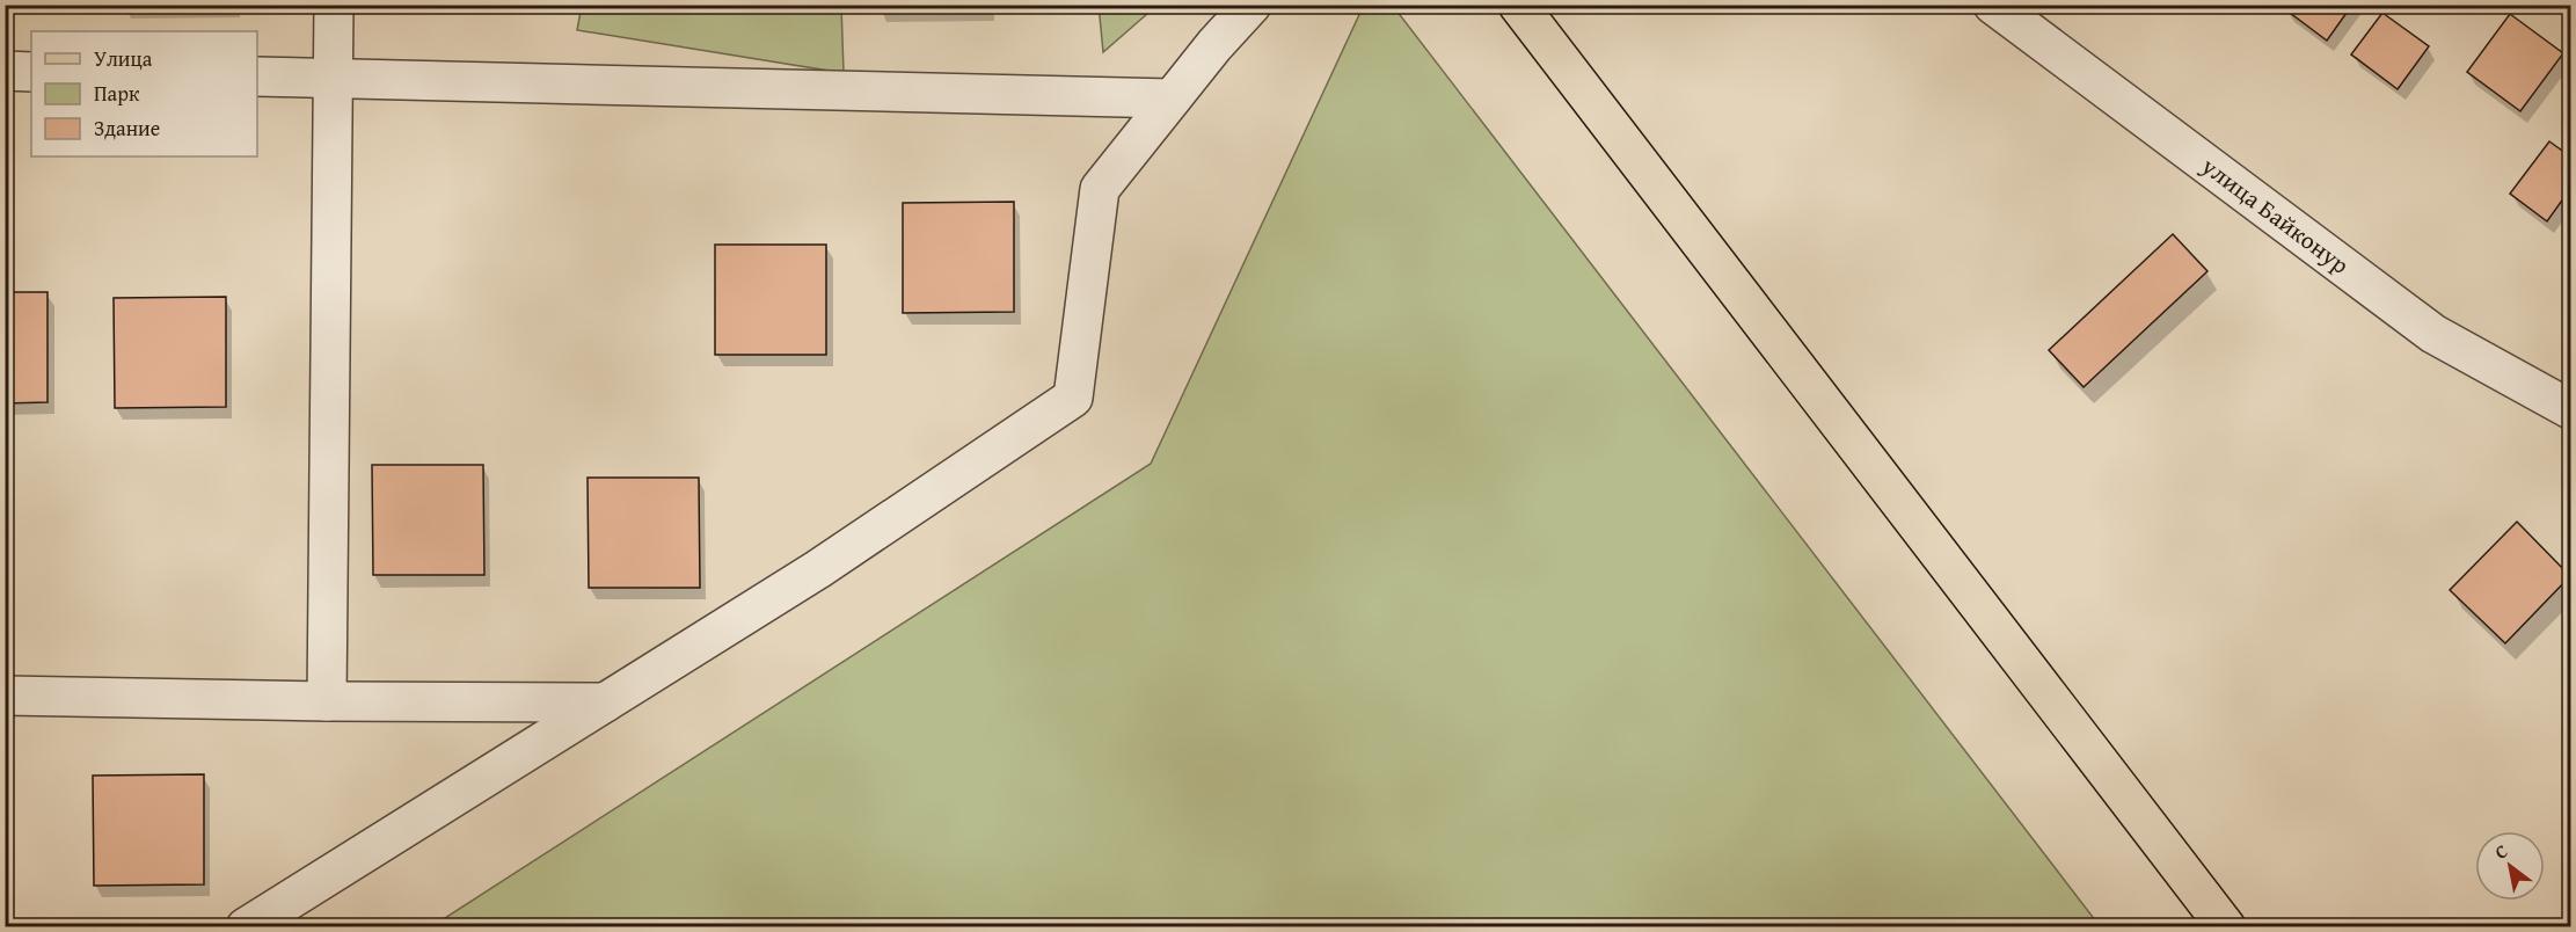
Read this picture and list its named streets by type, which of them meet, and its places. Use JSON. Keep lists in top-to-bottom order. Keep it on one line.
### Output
{"streets":{"street":["улица Байконур"]},"legend":["Улица","Парк","Здание"],"north":"top left"}
